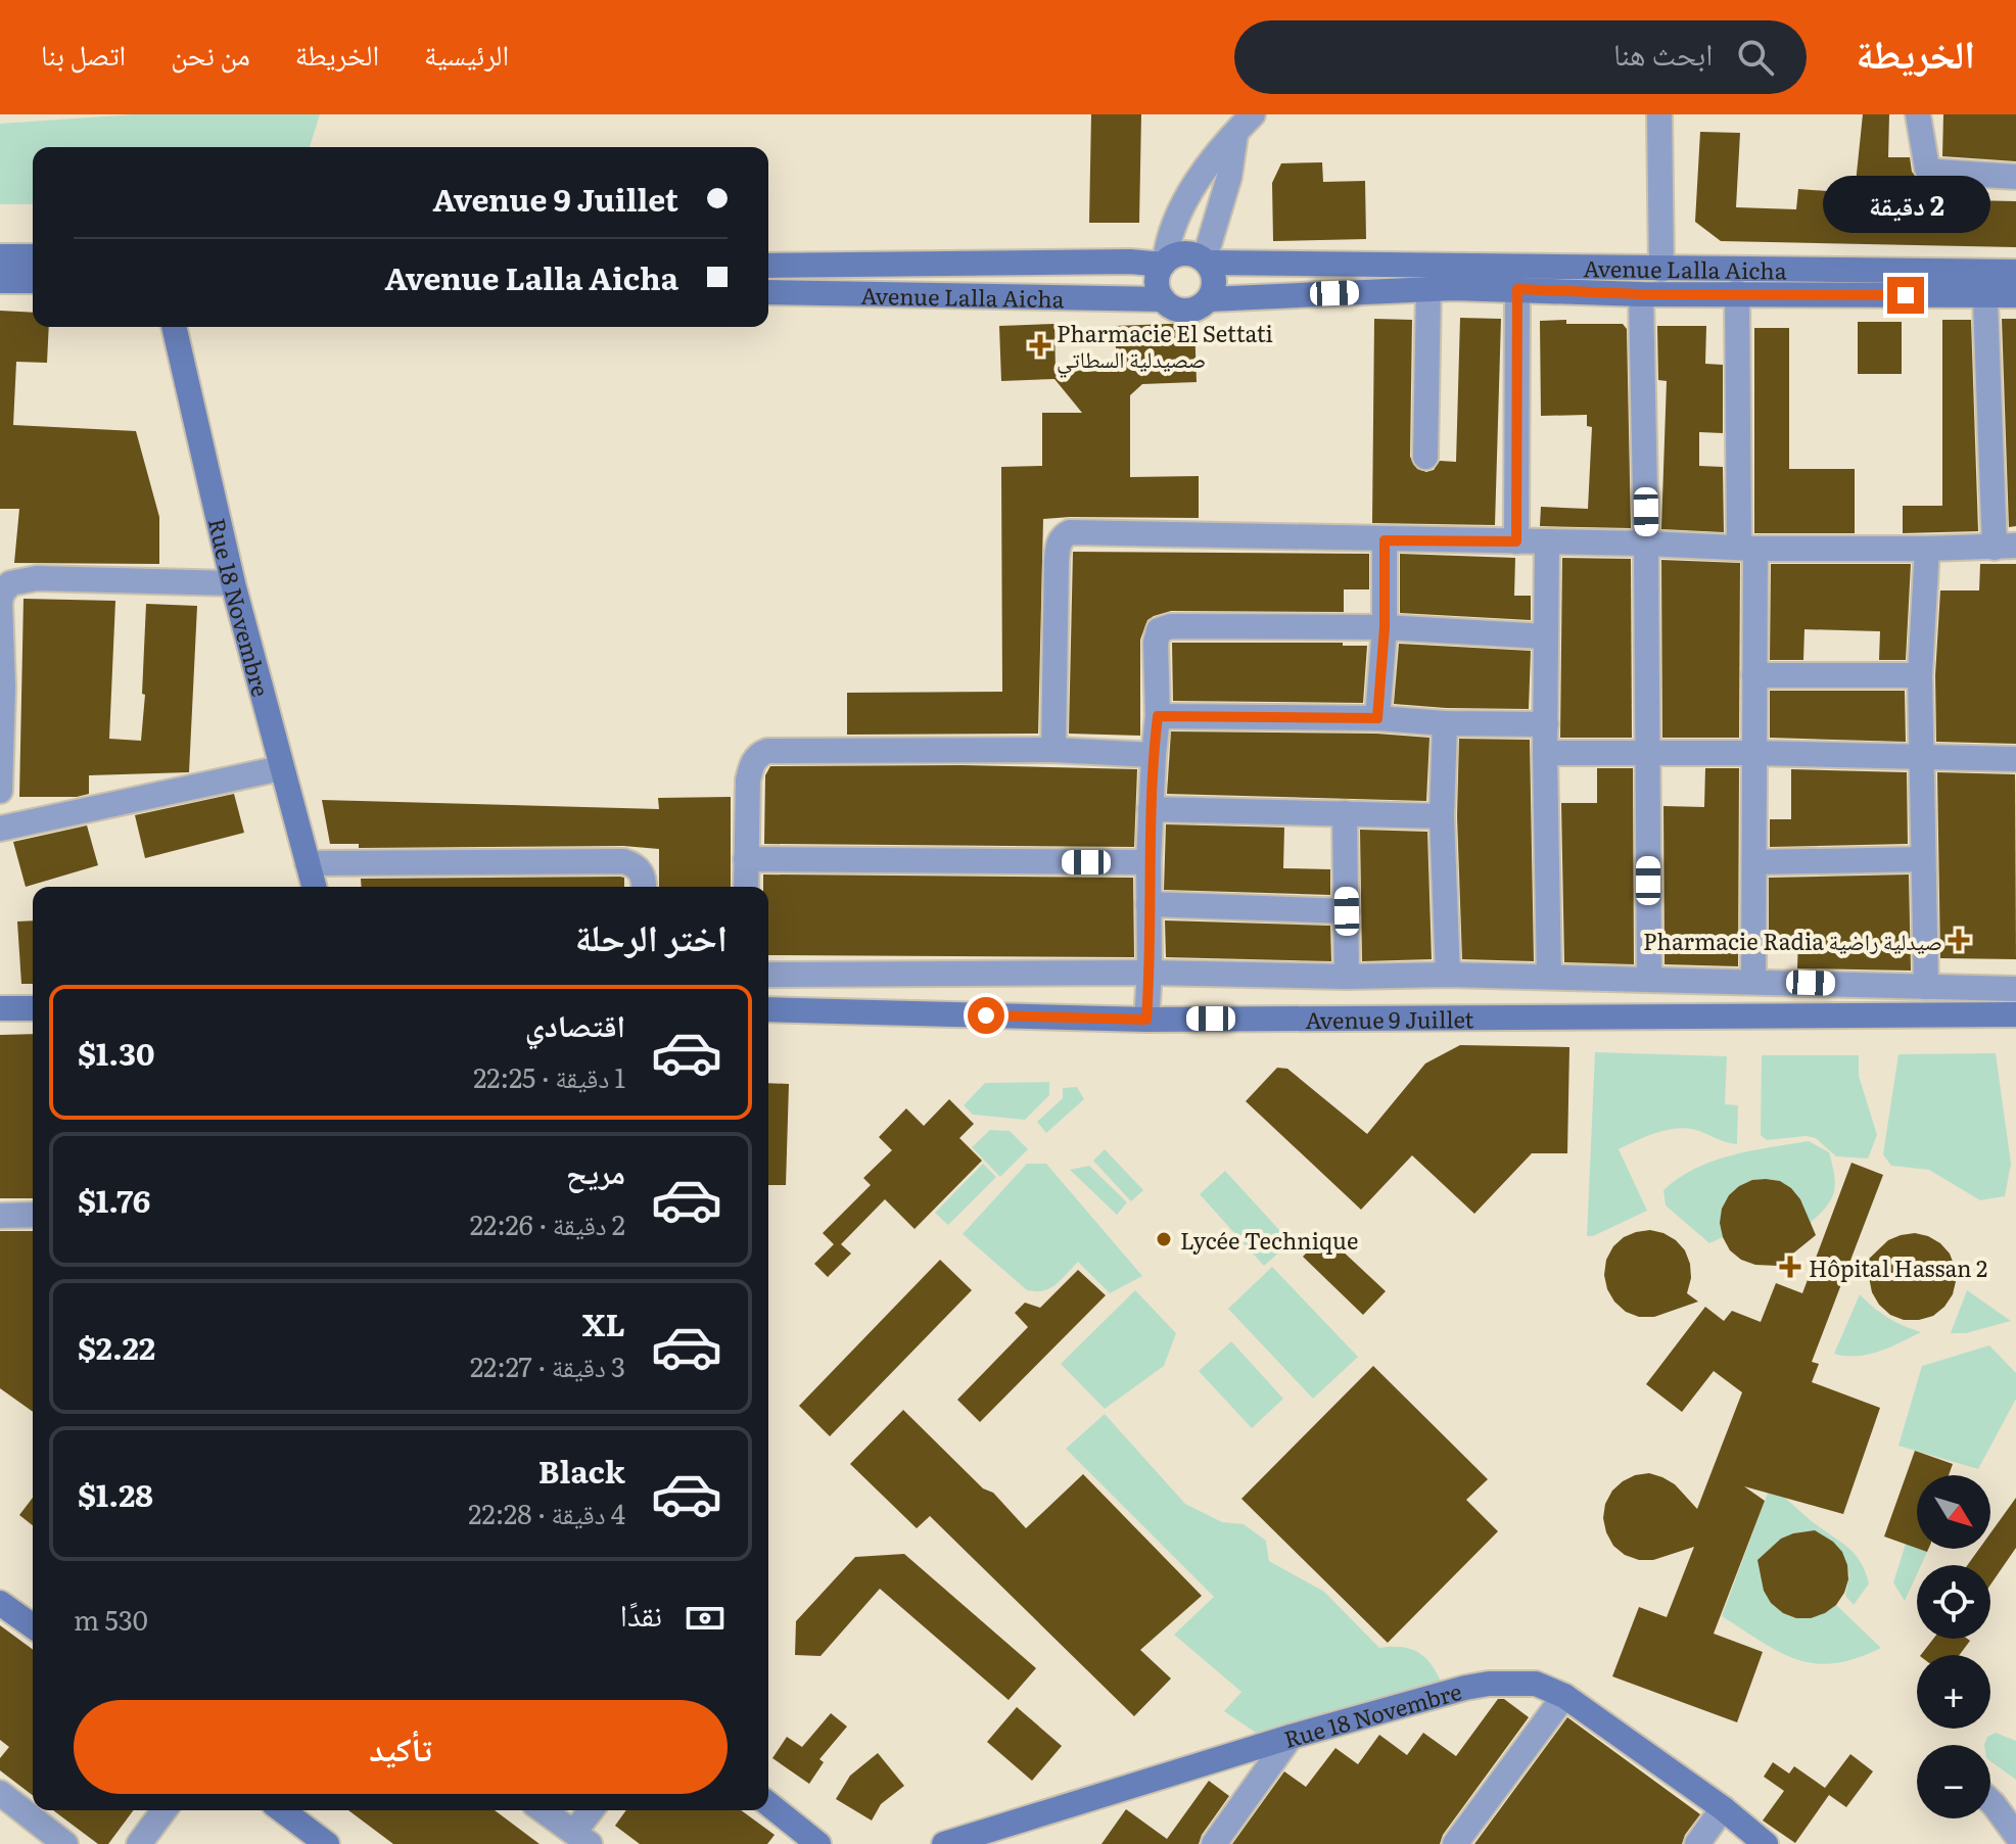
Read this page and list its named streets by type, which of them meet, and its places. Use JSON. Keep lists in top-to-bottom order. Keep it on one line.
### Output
{"streets":{"street":["Avenue Lalla Aicha","Rue 18 Novembre","Avenue 9 Juillet"]},"places":{"health":["Pharmacie El Settati صصيدلية السطاتي","Pharmacie Radia صيدلية راضية","Hôpital Hassan 2"],"other":["Lycée Technique"]},"north":"bottom right","page":{"header":"الخريطة","search":"ابحث هنا","nav":["الرئيسية","الخريطة","من نحن","اتصل بنا"],"banner":["Avenue 9 Juillet","Avenue Lalla Aicha"],"bubble":"2 دقيقة","heading":"اختر الرحلة","list":[{"name":"اقتصادي","note":"1 دقيقة · 22:25","value":"$1.30"},{"name":"مريح","note":"2 دقيقة · 22:26","value":"$1.76"},{"name":"XL","note":"3 دقيقة · 22:27","value":"$2.22"},{"name":"Black","note":"4 دقيقة · 22:28","value":"$1.28"}],"map_buttons":["+","−"],"pay":["نقدًا","530 m"],"buttons":"تأكيد"}}
